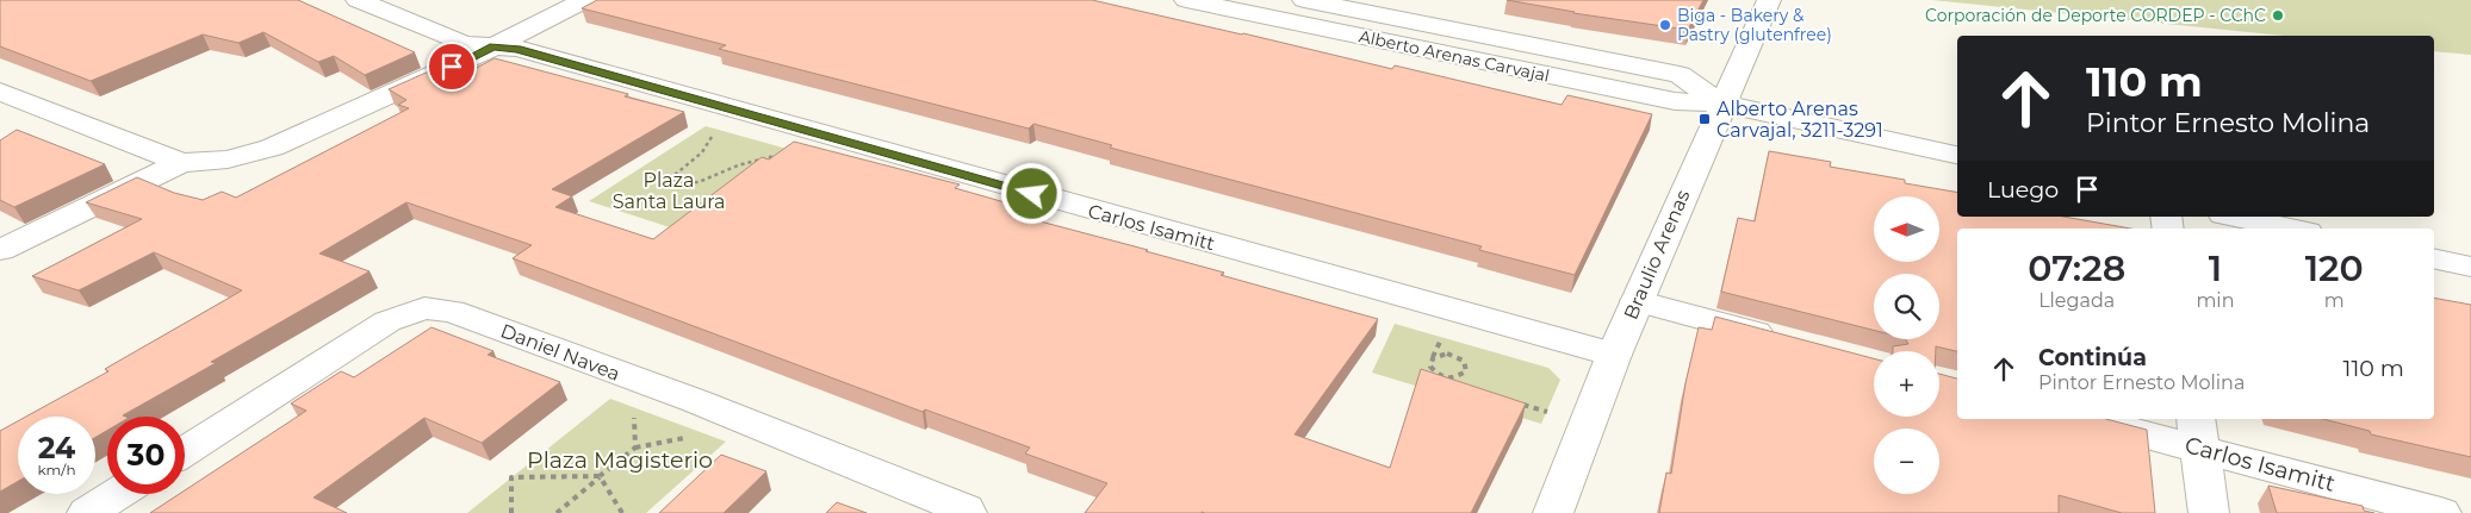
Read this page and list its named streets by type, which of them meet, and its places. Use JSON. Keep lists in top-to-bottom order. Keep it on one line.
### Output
{"streets":{"street":["Alberto Arenas Carvajal","Carlos Isamitt","Braulio Arenas","Daniel Navea"]},"crossings":[["Alberto Arenas Carvajal","Braulio Arenas"],["Carlos Isamitt","Braulio Arenas"]],"parks":["Plaza Santa Laura","Plaza Magisterio"],"places":{"other":["Corporación de Deporte CORDEP - CChC","Biga - Bakery & Pastry (glutenfree)"],"transit":["Alberto Arenas Carvajal, 3211-3291"]},"north":"left","page":{"turn":["110 m","Pintor Ernesto Molina"],"then":"Luego","map_buttons":["+","−"],"eta":["07:28","Llegada","1","min","120","m"],"list":[{"name":"Continúa","note":"Pintor Ernesto Molina","value":"110 m"}],"speed":"24 km/h","limit":"30"}}
